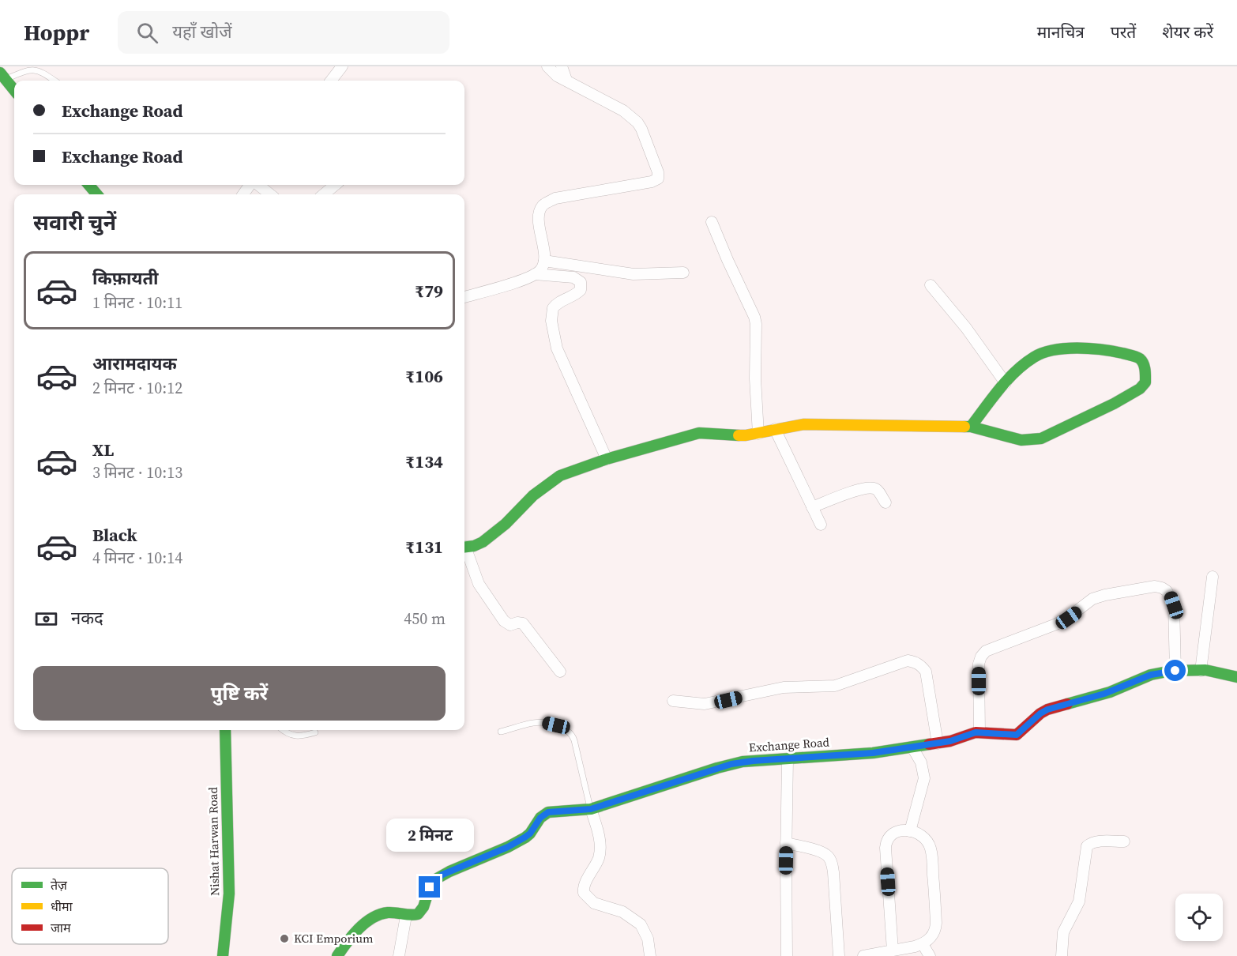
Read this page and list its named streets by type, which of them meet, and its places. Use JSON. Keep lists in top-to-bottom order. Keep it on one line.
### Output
{"streets":{"street":["Exchange Road","Nishat Harwan Road"]},"places":["KCI Emporium"],"legend":["तेज़","धीमा","जाम"],"page":{"header":"Hoppr","search":"यहाँ खोजें","nav":["मानचित्र","परतें","शेयर करें"],"banner":["Exchange Road","Exchange Road"],"heading":"सवारी चुनें","list":[{"name":"किफ़ायती","note":"1 मिनट · 10:11","value":"₹79"},{"name":"आरामदायक","note":"2 मिनट · 10:12","value":"₹106"},{"name":"XL","note":"3 मिनट · 10:13","value":"₹134"},{"name":"Black","note":"4 मिनट · 10:14","value":"₹131"}],"pay":["नकद","450 m"],"buttons":"पुष्टि करें","bubble":"2 मिनट"}}
